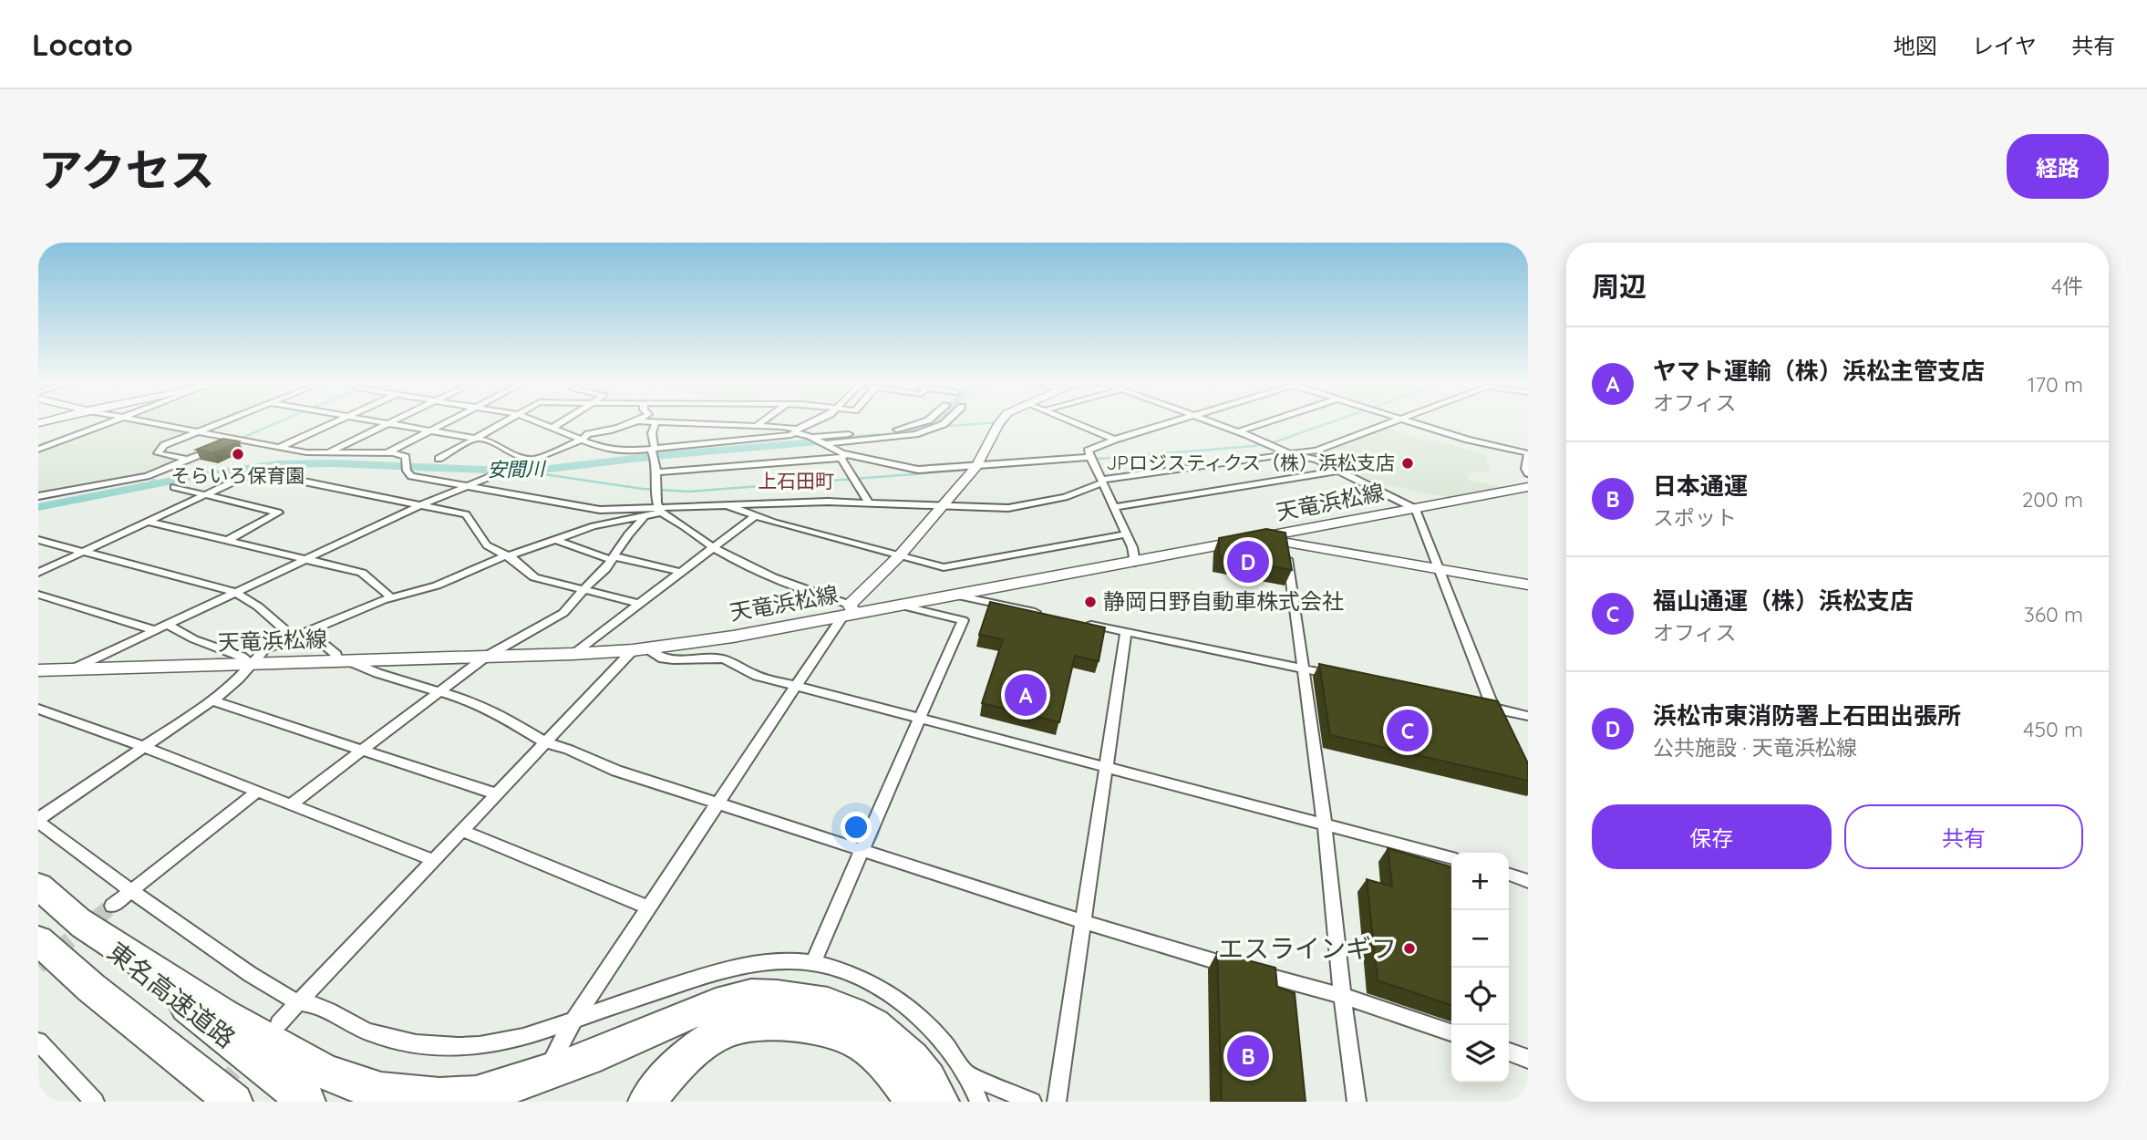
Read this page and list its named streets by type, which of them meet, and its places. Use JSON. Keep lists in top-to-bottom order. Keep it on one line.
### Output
{"streets":{"highway":["東名高速道路"],"main road":["天竜浜松線"]},"districts":["上石田町"],"water":["安間川"],"places":["そらいろ保育園","JPロジスティクス（株）浜松支店","静岡日野自動車株式会社","エスラインギフ"],"page":{"header":"Locato","nav":["地図","レイヤ","共有"],"title":"アクセス","buttons":["経路",["保存","共有"]],"heading":["周辺","4件"],"list":[{"mark":"A","name":"ヤマト運輸（株）浜松主管支店","note":"オフィス","value":"170 m"},{"mark":"B","name":"日本通運","note":"スポット","value":"200 m"},{"mark":"C","name":"福山通運（株）浜松支店","note":"オフィス","value":"360 m"},{"mark":"D","name":"浜松市東消防署上石田出張所","note":"公共施設 · 天竜浜松線","value":"450 m"}],"pins":["D","A","C","B"],"map_buttons":["+","−"]}}
